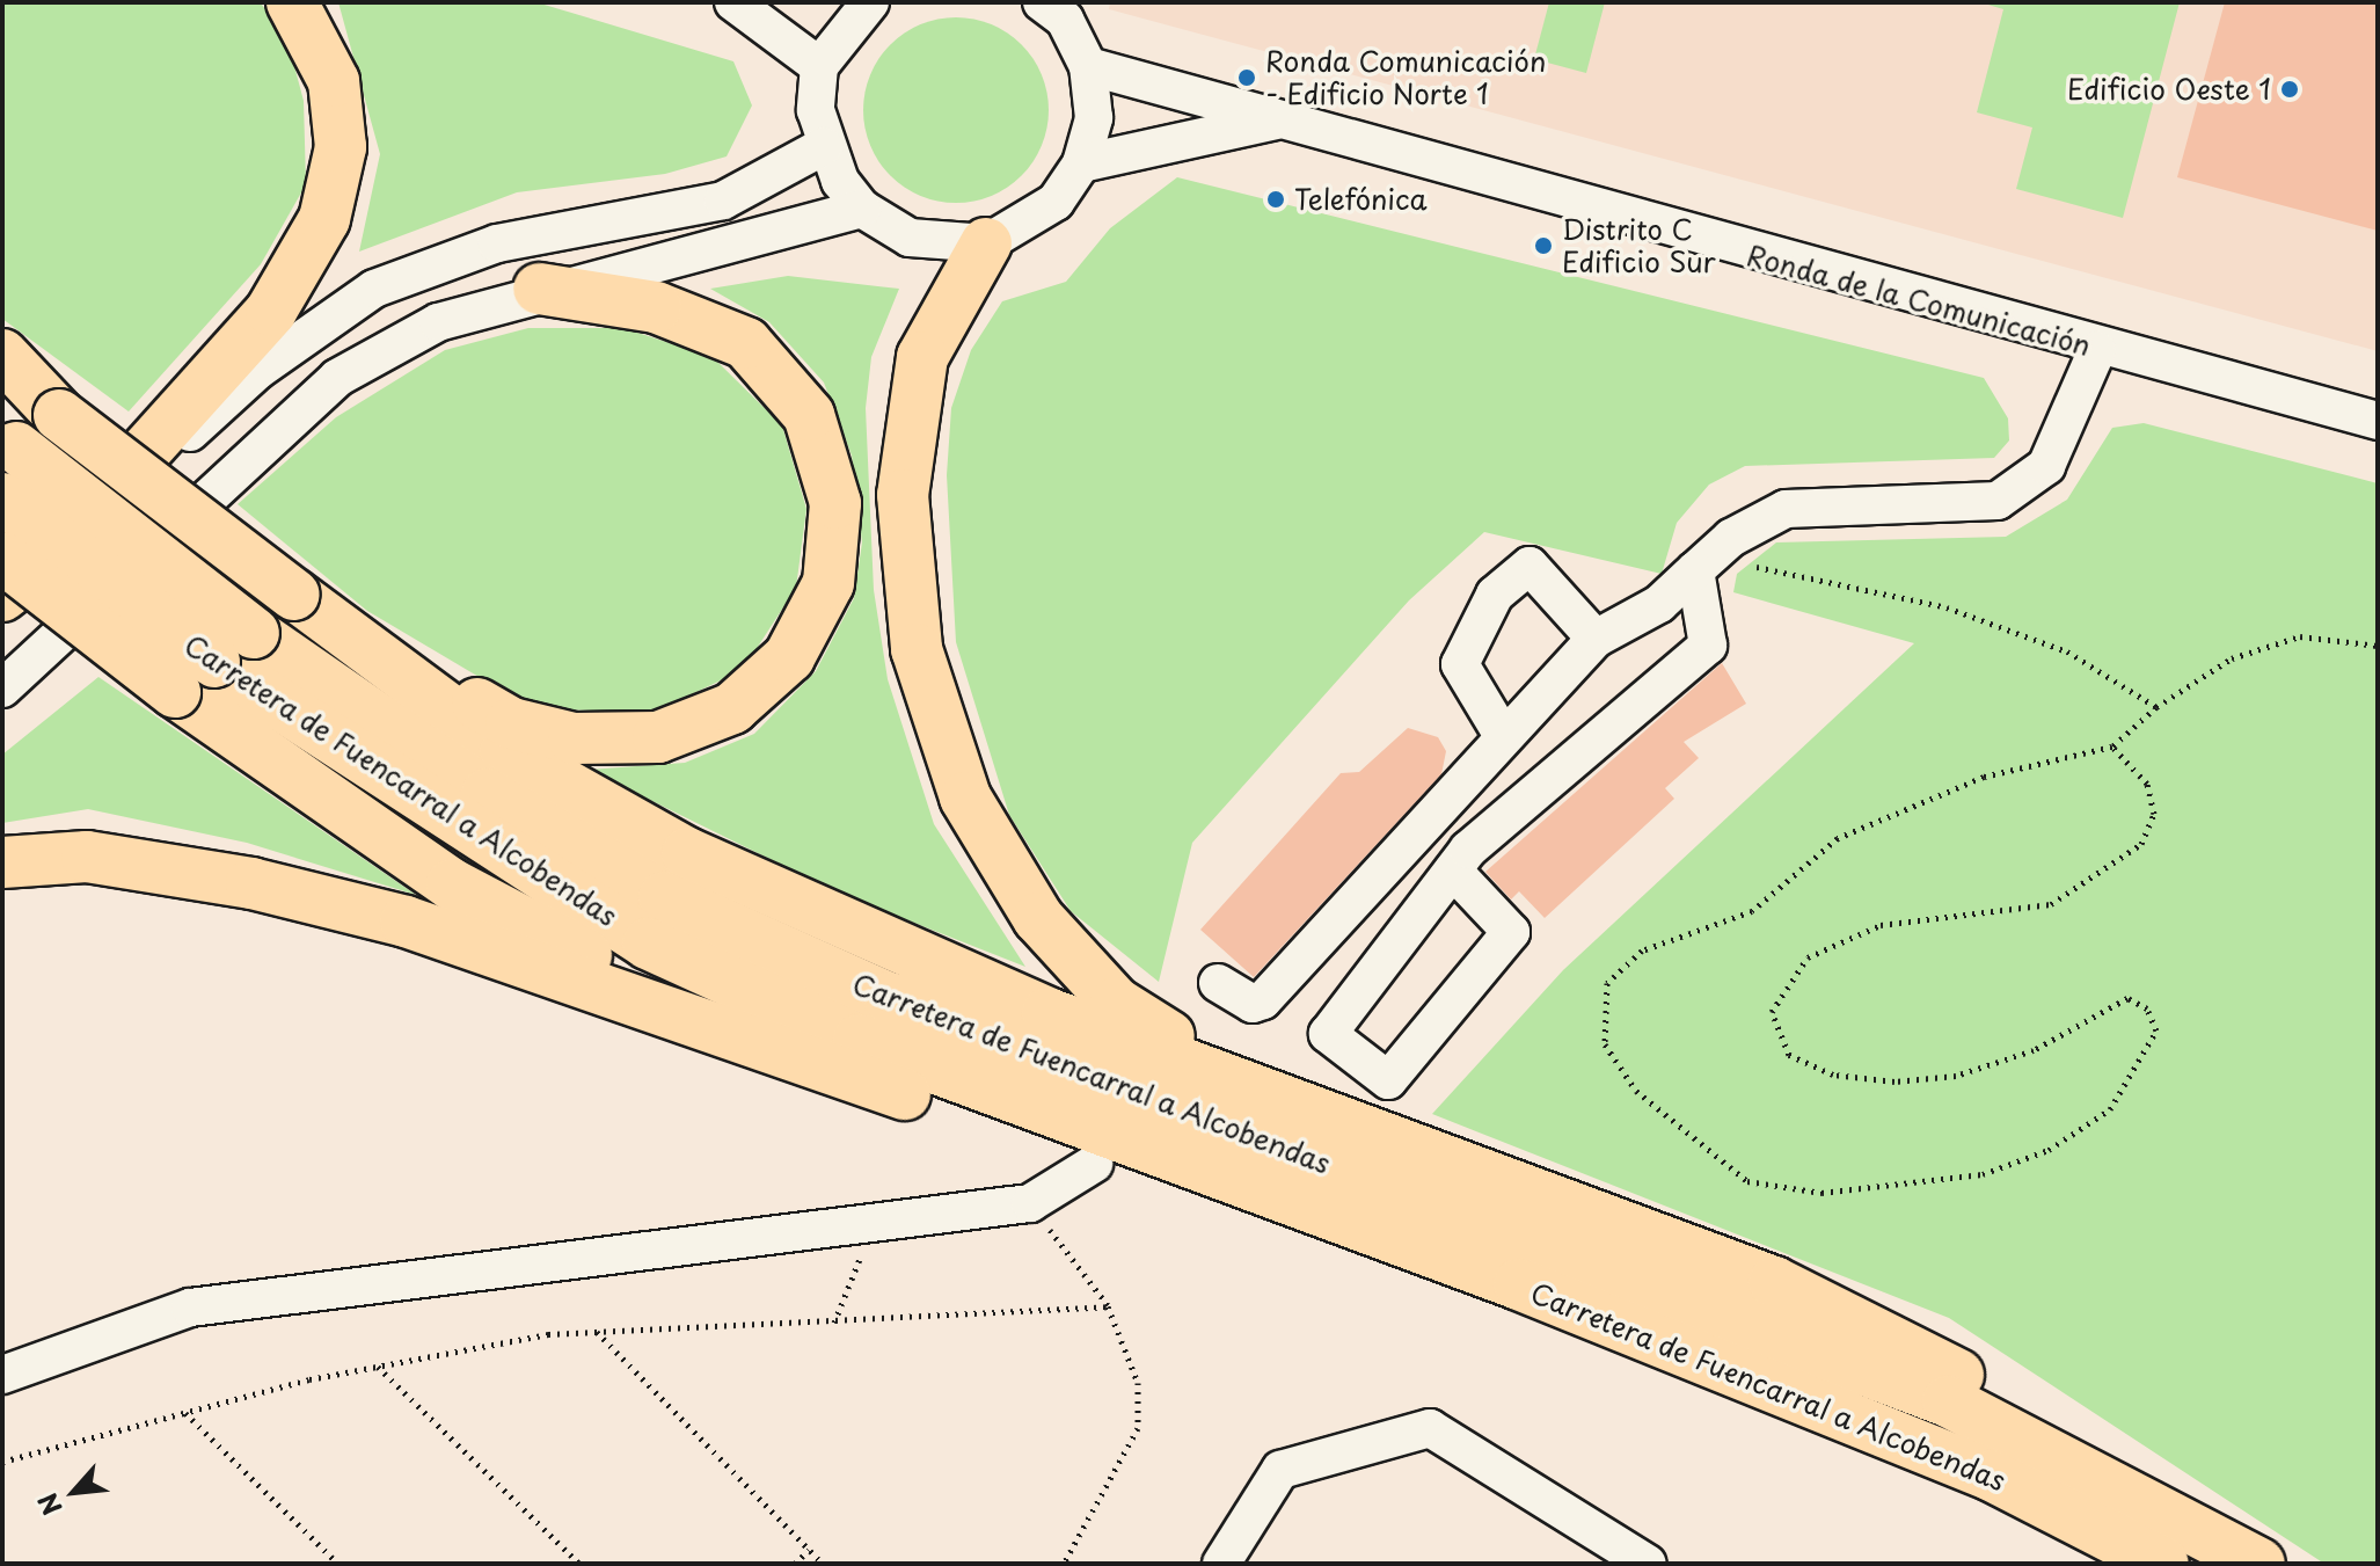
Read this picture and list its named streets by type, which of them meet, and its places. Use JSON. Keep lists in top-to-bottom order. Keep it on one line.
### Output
{"streets":{"highway":["Carretera de Fuencarral a Alcobendas"],"street":["Ronda de la Comunicación"]},"places":["Ronda Comunicación - Edificio Norte 1","Edificio Oeste 1","Telefónica","Distrito C Edificio Sur"],"north":"bottom left"}
